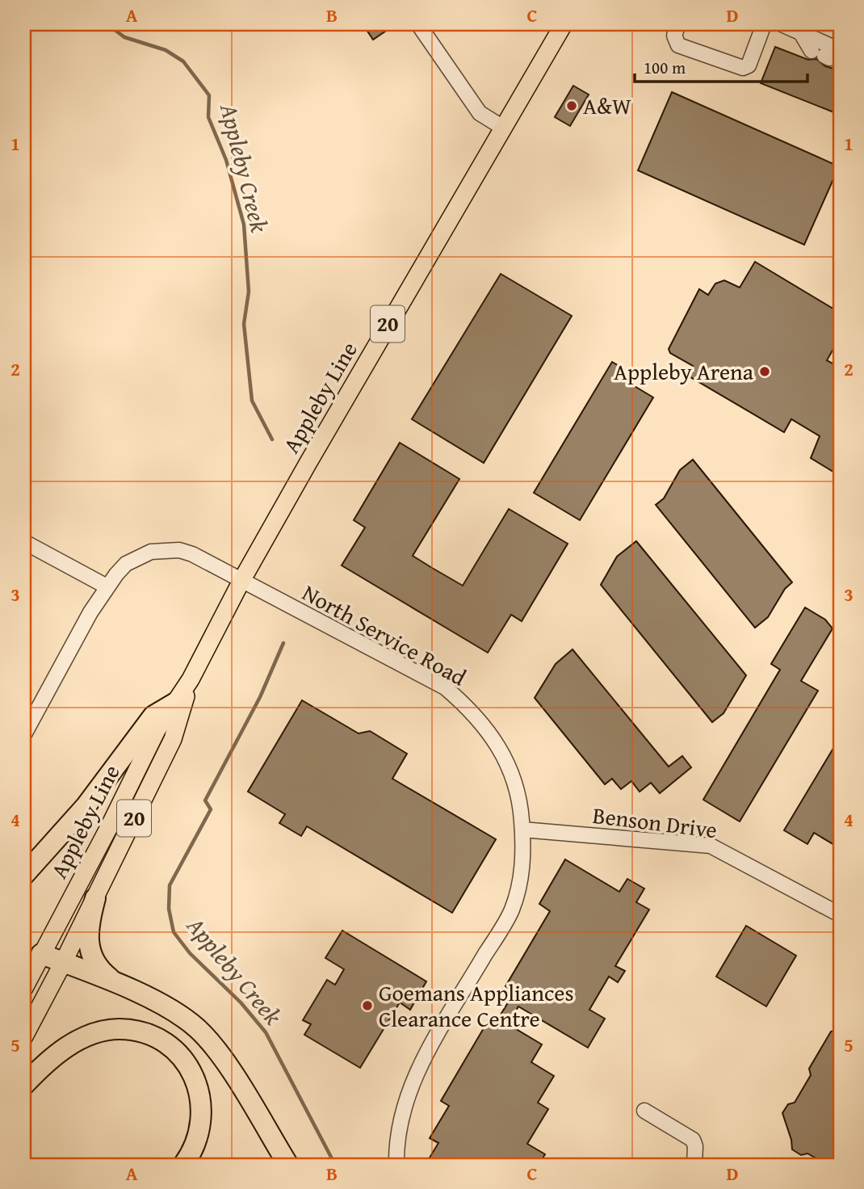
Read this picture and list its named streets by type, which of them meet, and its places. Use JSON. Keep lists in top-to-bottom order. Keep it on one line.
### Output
{"streets":{"main road":["20","Appleby Line"],"street":["North Service Road","Benson Drive"]},"crossings":[["Appleby Line","North Service Road"],["North Service Road","Benson Drive"]],"water":["Appleby Creek"],"places":["A&W","Appleby Arena","Goemans Appliances Clearance Centre"],"scale_bar":"100 m","grid":{"columns":["A","B","C","D"],"rows":["1","2","3","4","5"]}}
